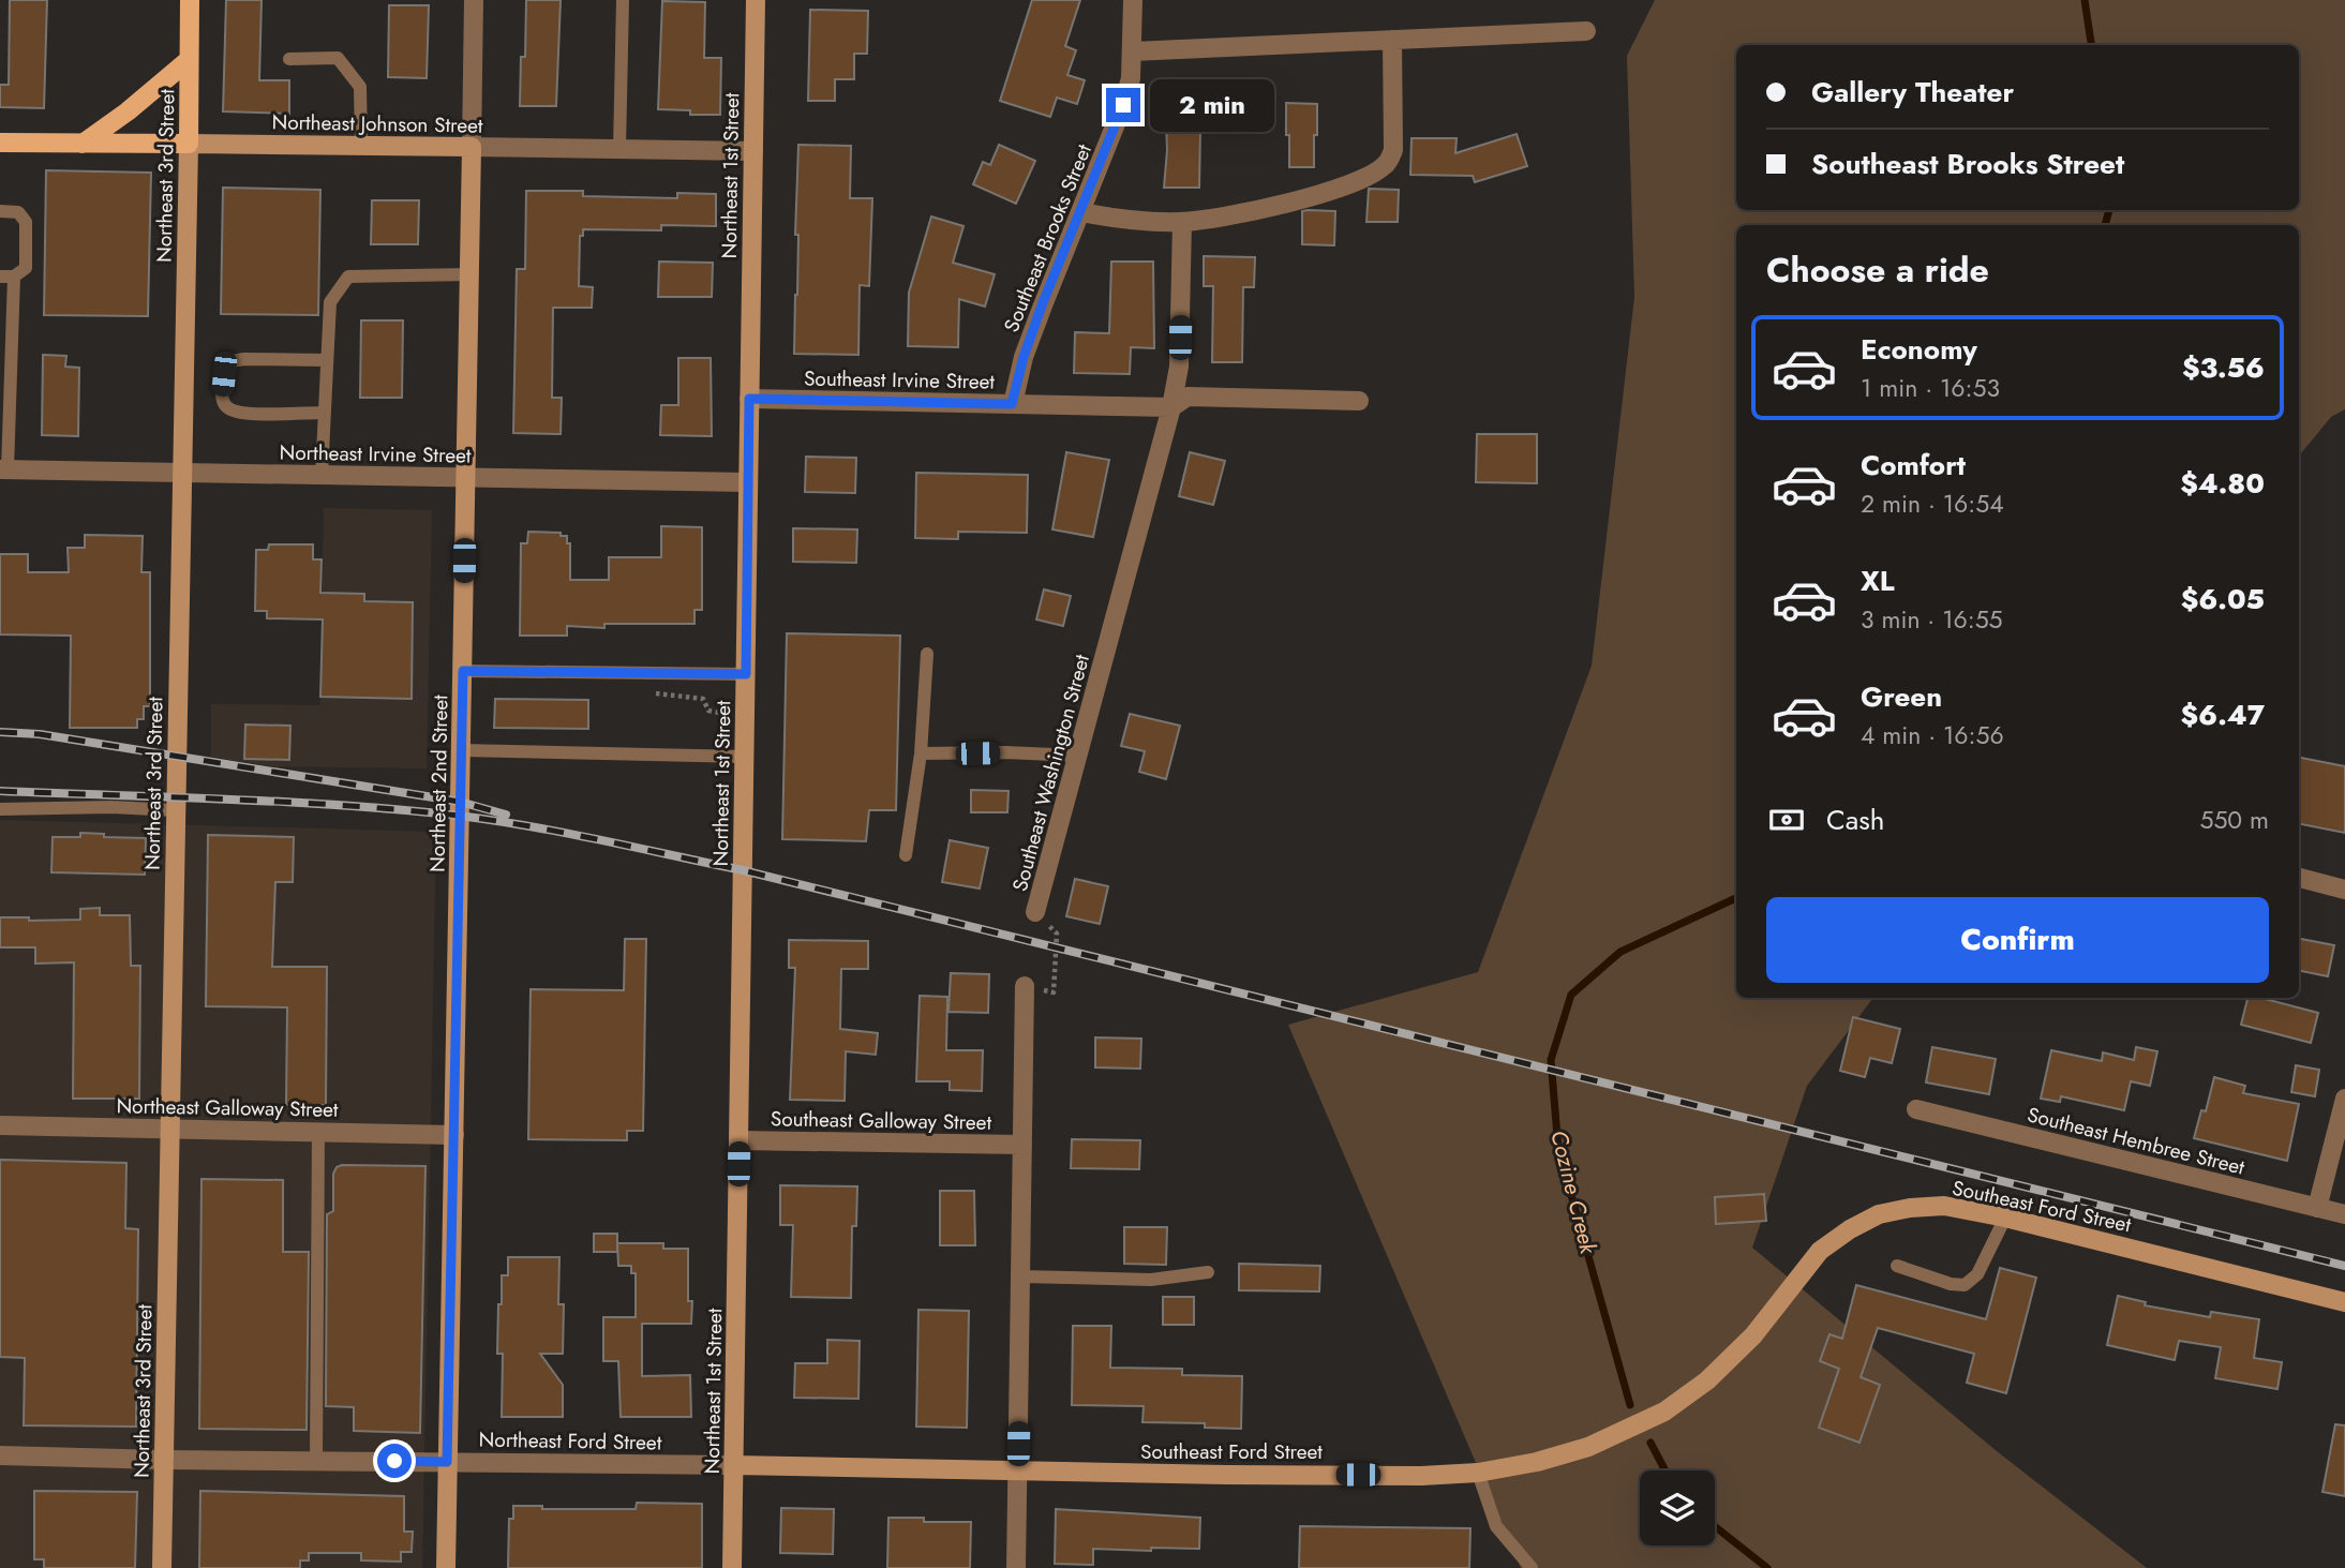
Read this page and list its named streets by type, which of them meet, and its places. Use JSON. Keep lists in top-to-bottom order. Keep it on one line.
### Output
{"streets":{"main road":["Northeast Johnson Street","Northeast 3rd Street"],"street":["Northeast 1st Street","Southeast Brooks Street","Southeast Irvine Street","Northeast Irvine Street","Southeast Washington Street","Northeast 2nd Street","Northeast Galloway Street","Southeast Galloway Street","Southeast Hembree Street","Southeast Ford Street","Northeast Ford Street"]},"crossings":[["Northeast Johnson Street","Northeast 3rd Street"],["Northeast Johnson Street","Northeast 1st Street"],["Northeast Johnson Street","Northeast 2nd Street"],["Northeast 3rd Street","Northeast Irvine Street"],["Northeast 3rd Street","Northeast Galloway Street"],["Northeast 3rd Street","Northeast Ford Street"],["Northeast 1st Street","Southeast Irvine Street"],["Northeast 1st Street","Northeast Irvine Street"],["Northeast 1st Street","Southeast Galloway Street"],["Northeast 1st Street","Southeast Ford Street"],["Northeast 1st Street","Northeast Ford Street"],["Southeast Brooks Street","Southeast Irvine Street"],["Southeast Irvine Street","Southeast Washington Street"],["Northeast Irvine Street","Northeast 2nd Street"],["Northeast 2nd Street","Northeast Galloway Street"],["Northeast 2nd Street","Northeast Ford Street"],["Southeast Ford Street","Northeast Ford Street"]],"water":["Cozine Creek"],"page":{"banner":["Gallery Theater","Southeast Brooks Street"],"bubble":"2 min","heading":"Choose a ride","list":[{"name":"Economy","note":"1 min · 16:53","value":"$3.56"},{"name":"Comfort","note":"2 min · 16:54","value":"$4.80"},{"name":"XL","note":"3 min · 16:55","value":"$6.05"},{"name":"Green","note":"4 min · 16:56","value":"$6.47"}],"pay":["Cash","550 m"],"buttons":"Confirm"}}
